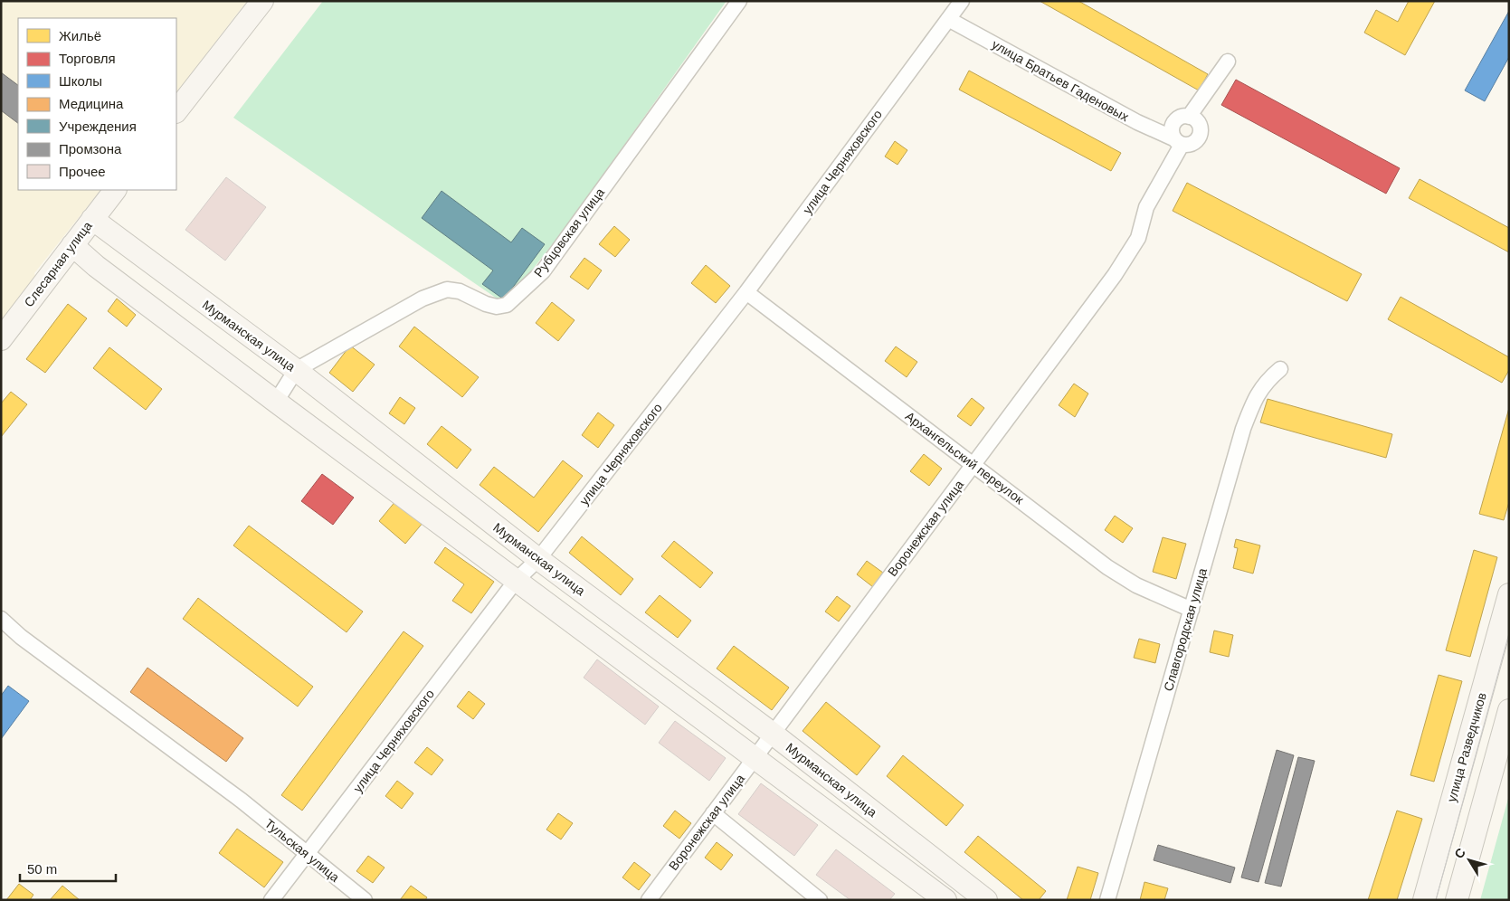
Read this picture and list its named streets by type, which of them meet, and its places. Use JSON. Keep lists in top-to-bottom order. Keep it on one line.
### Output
{"streets":{"main road":["Слесарная улица","Мурманская улица","улица Разведчиков"],"street":["улица Братьев Гаденовых","улица Черняховского","Рубцовская улица","Архангельский переулок","Воронежская улица","Славгородская улица","Тульская улица"]},"crossings":[["улица Братьев Гаденовых","улица Черняховского"],["улица Братьев Гаденовых","Воронежская улица"],["улица Черняховского","Мурманская улица"],["улица Черняховского","Архангельский переулок"],["улица Черняховского","Тульская улица"],["Рубцовская улица","Мурманская улица"],["Слесарная улица","Мурманская улица"],["Мурманская улица","Воронежская улица"],["Архангельский переулок","Воронежская улица"],["Архангельский переулок","Славгородская улица"]],"legend":["Жильё","Торговля","Школы","Медицина","Учреждения","Промзона","Прочее"],"scale_bar":"50 m","north":"top left"}
